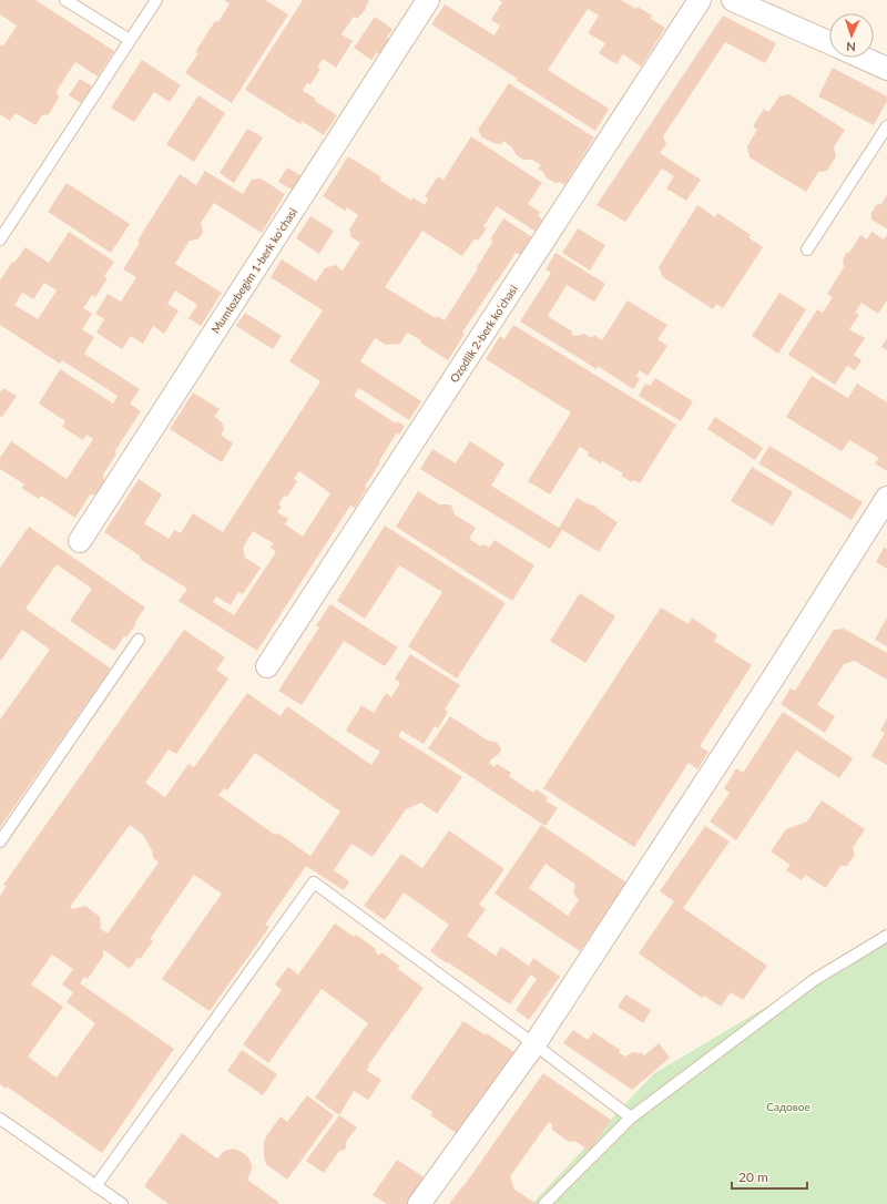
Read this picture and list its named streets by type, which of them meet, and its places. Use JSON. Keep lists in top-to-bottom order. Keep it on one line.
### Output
{"streets":{"street":["Mumtozbegim 1-berk koʻchasi","Ozodlik 2-berk koʻchasi"]},"parks":["Садовое"],"scale_bar":"20 m","north":"bottom"}
